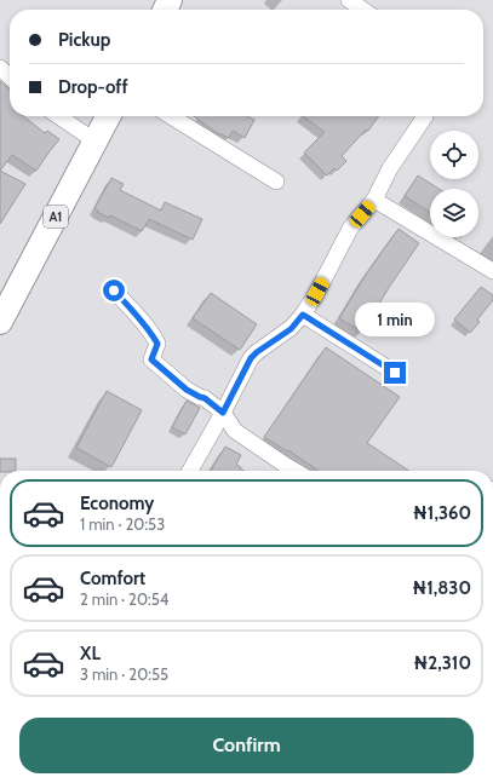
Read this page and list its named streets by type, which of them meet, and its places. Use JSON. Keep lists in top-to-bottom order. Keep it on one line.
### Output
{"streets":{"highway":["A1"]},"page":{"banner":["Pickup","Drop-off"],"bubble":"1 min","list":[{"name":"Economy","note":"1 min · 20:53","value":"₦1,360"},{"name":"Comfort","note":"2 min · 20:54","value":"₦1,830"},{"name":"XL","note":"3 min · 20:55","value":"₦2,310"}],"buttons":"Confirm"}}
